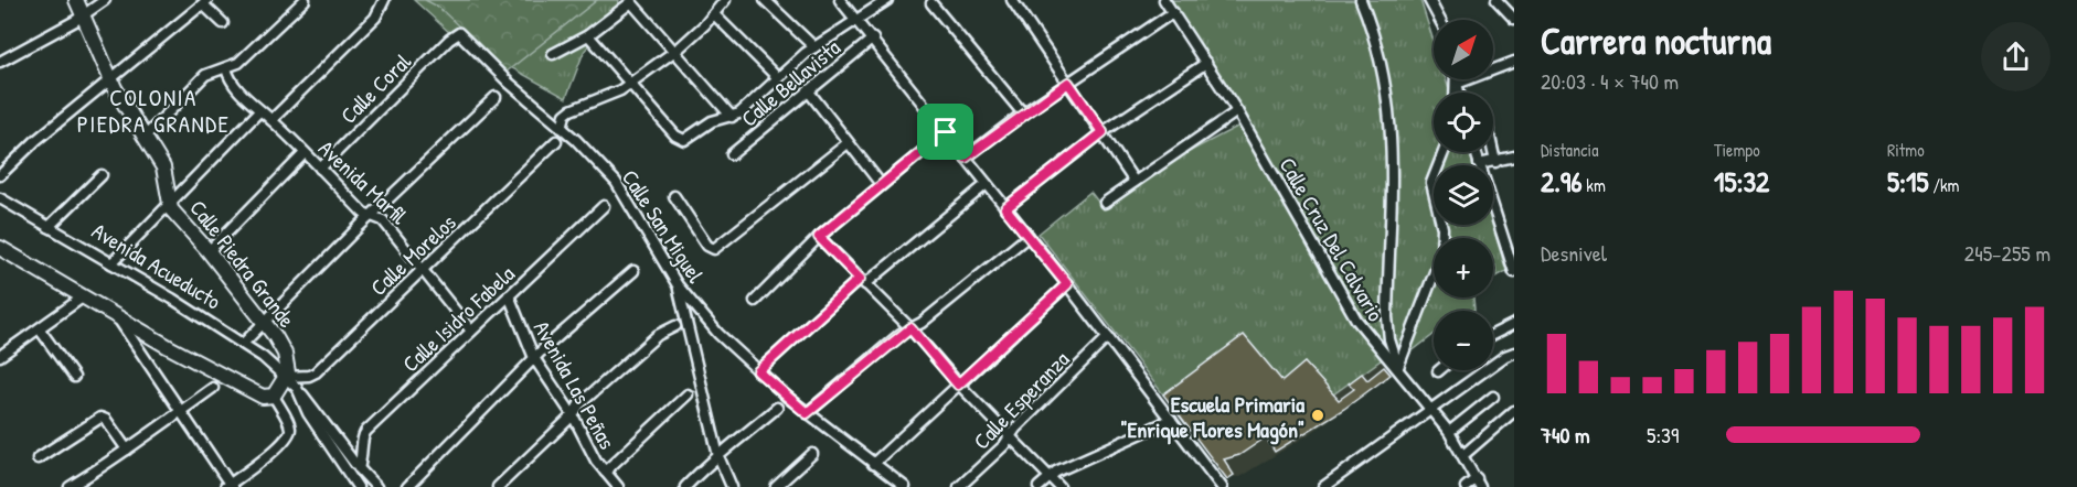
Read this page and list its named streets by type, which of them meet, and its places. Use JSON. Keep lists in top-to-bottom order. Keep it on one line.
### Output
{"streets":{"street":["Calle Bellavista","Calle Coral","Avenida Marfil","Calle San Miguel","Calle Cruz Del Calvario","Calle Morelos","Calle Piedra Grande","Avenida Acueducto","Calle Isidro Fabela","Avenida Las Peñas","Calle Esperanza"]},"crossings":[["Calle Coral","Avenida Marfil"],["Calle Coral","Calle San Miguel"],["Avenida Marfil","Calle Morelos"],["Avenida Marfil","Calle Isidro Fabela"],["Calle Morelos","Calle Piedra Grande"],["Calle Morelos","Avenida Acueducto"],["Calle Piedra Grande","Avenida Acueducto"],["Calle Isidro Fabela","Avenida Las Peñas"]],"districts":["COLONIA PIEDRA GRANDE"],"places":["Escuela Primaria \"Enrique Flores Magón\""],"north":"top right","page":{"heading":["Carrera nocturna","20:03 · 4 × 740 m"],"map_buttons":["+","−"],"stats":[["Distancia","2.96 km"],["Tiempo","15:32"],["Ritmo","5:15 /km"]],"chart":["Desnivel","245–255 m"],"list":[{"name":"740 m","note":"5:39"}]}}
